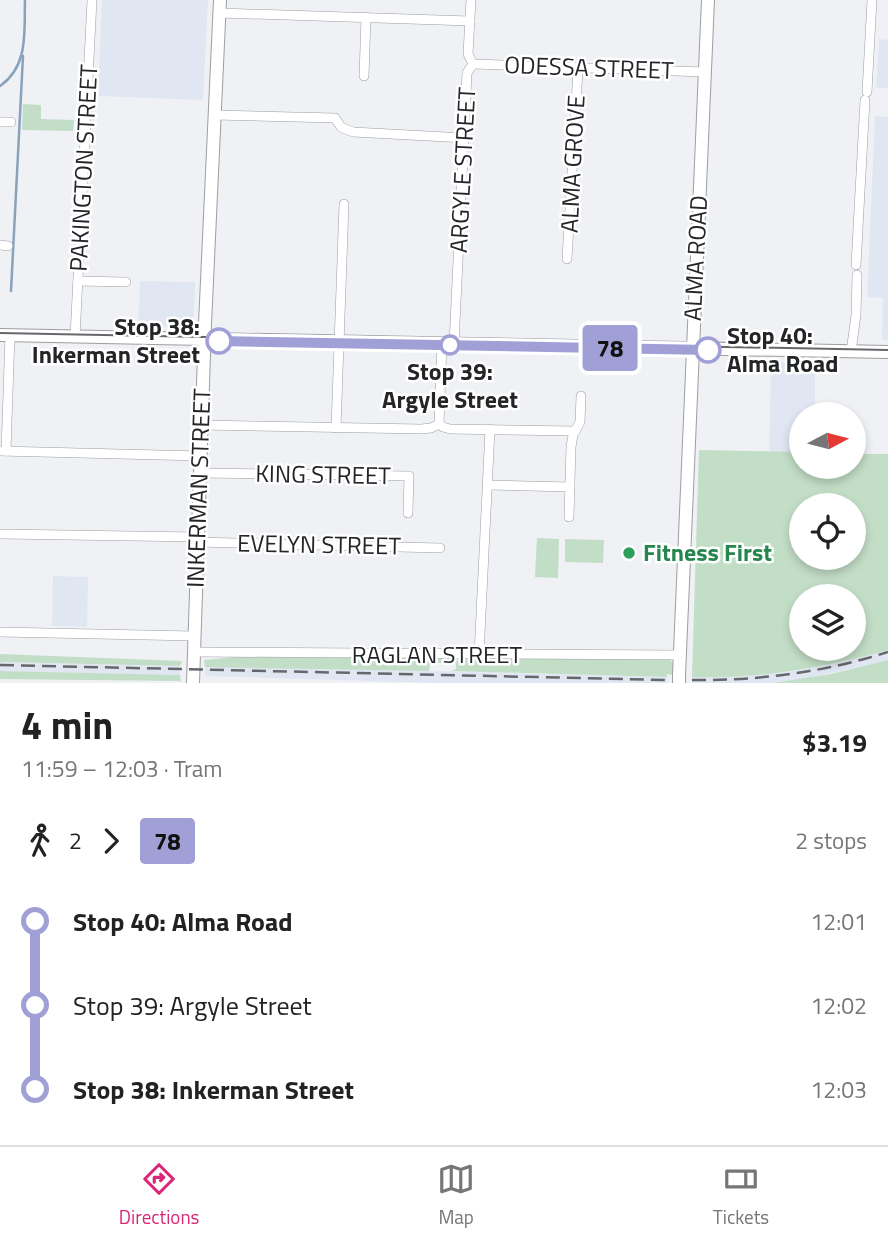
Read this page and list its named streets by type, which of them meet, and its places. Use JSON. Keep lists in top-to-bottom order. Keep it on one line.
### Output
{"streets":{"street":["ODESSA STREET","ALMA GROVE","PAKINGTON STREET","ARGYLE STREET","ALMA ROAD","KING STREET","INKERMAN STREET","EVELYN STREET","RAGLAN STREET"]},"crossings":[["ODESSA STREET","ALMA GROVE"],["ODESSA STREET","ARGYLE STREET"],["ODESSA STREET","ALMA ROAD"],["ALMA ROAD","RAGLAN STREET"],["KING STREET","INKERMAN STREET"],["INKERMAN STREET","EVELYN STREET"],["INKERMAN STREET","RAGLAN STREET"]],"places":["Stop 38: Inkerman Street","Stop 39: Argyle Street","Stop 40: Alma Road","Fitness First"],"lines":["tram line 78"],"north":"right","page":{"on_map":"78","heading":["4 min","11:59 – 12:03 · Tram","$3.19"],"legs":["2","78","2 stops"],"list":[{"name":"Stop 40: Alma Road","value":"12:01"},{"name":"Stop 39: Argyle Street","value":"12:02"},{"name":"Stop 38: Inkerman Street","value":"12:03"}],"tabs":["Directions","Map","Tickets"]}}
